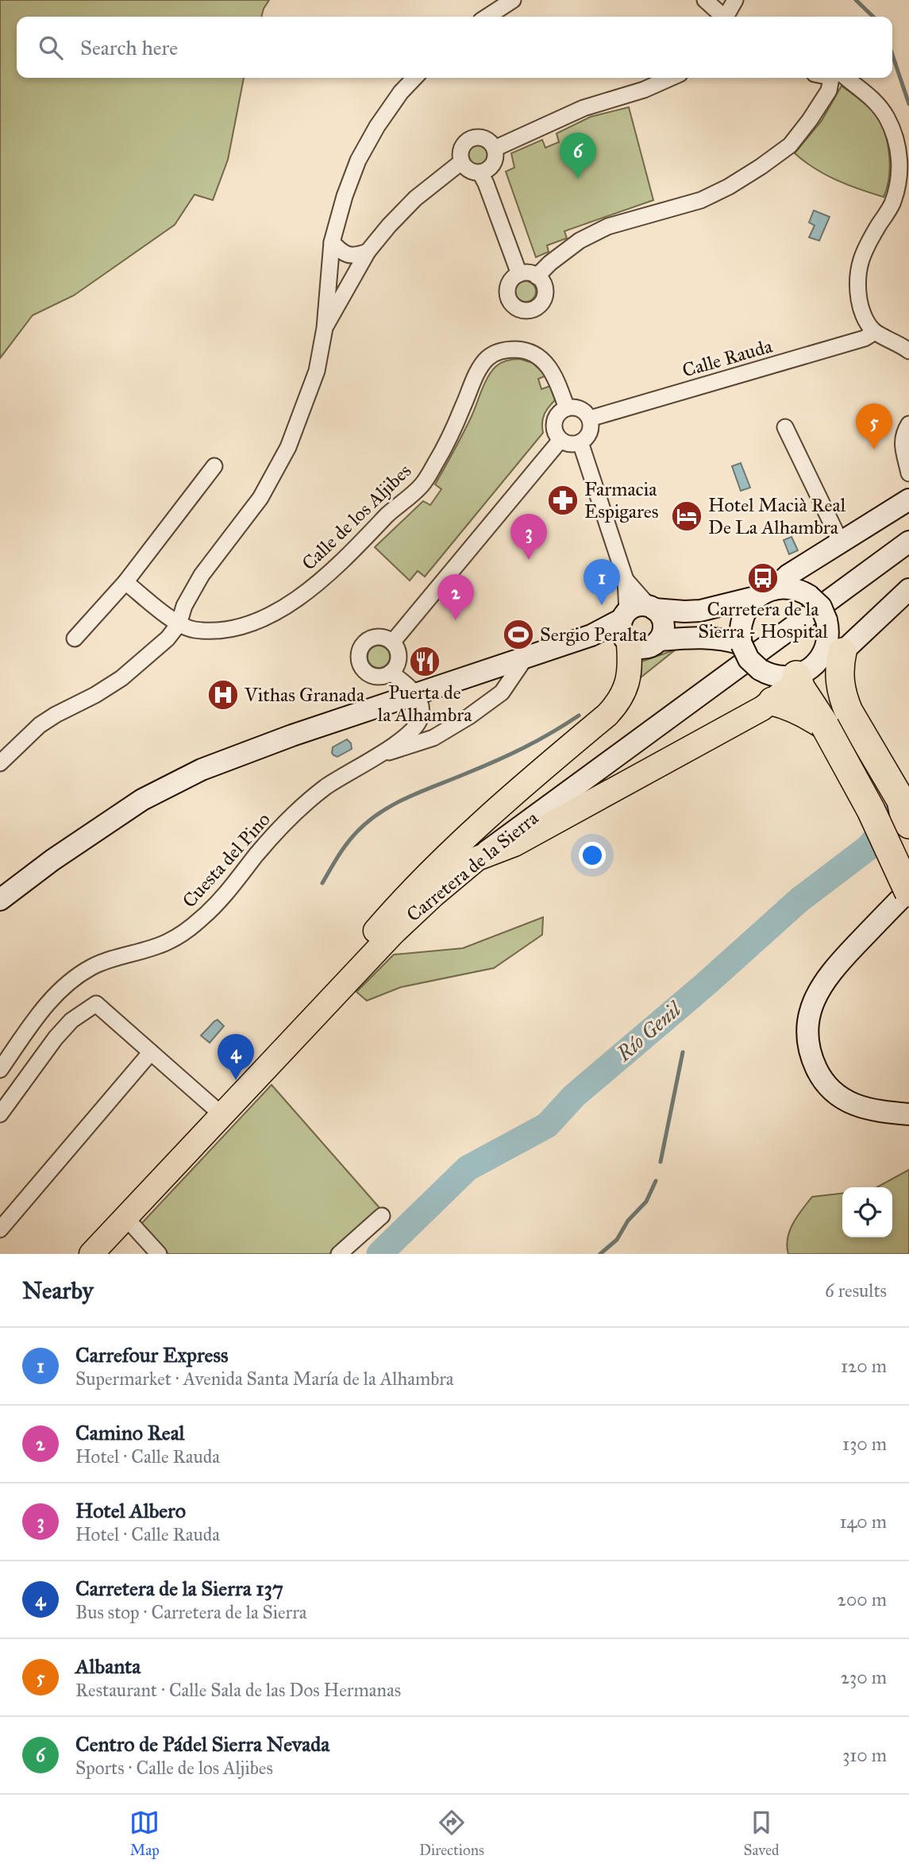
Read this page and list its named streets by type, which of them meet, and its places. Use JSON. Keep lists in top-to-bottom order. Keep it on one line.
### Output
{"streets":{"main road":["Carretera de la Sierra"],"street":["Calle Rauda","Calle de los Aljibes","Cuesta del Pino"]},"crossings":[["Calle Rauda","Calle de los Aljibes"]],"water":["Río Genil"],"places":{"pharmacy":["Farmacia Espigares"],"hotel":["Hotel Macià Real De La Alhambra"],"bus stop":["Carretera de la Sierra - Hospital"],"sports":["Sergio Peralta"],"restaurant":["Puerta de la Alhambra"],"hospital":["Vithas Granada"]},"page":{"search":"Search here","pins":["6","5","3","1","2","4"],"heading":["Nearby","6 results"],"list":[{"mark":"1","name":"Carrefour Express","note":"Supermarket · Avenida Santa María de la Alhambra","value":"120 m"},{"mark":"2","name":"Camino Real","note":"Hotel · Calle Rauda","value":"130 m"},{"mark":"3","name":"Hotel Albero","note":"Hotel · Calle Rauda","value":"140 m"},{"mark":"4","name":"Carretera de la Sierra 137","note":"Bus stop · Carretera de la Sierra","value":"200 m"},{"mark":"5","name":"Albanta","note":"Restaurant · Calle Sala de las Dos Hermanas","value":"230 m"},{"mark":"6","name":"Centro de Pádel Sierra Nevada","note":"Sports · Calle de los Aljibes","value":"310 m"}],"nav":["Map","Directions","Saved"]}}
